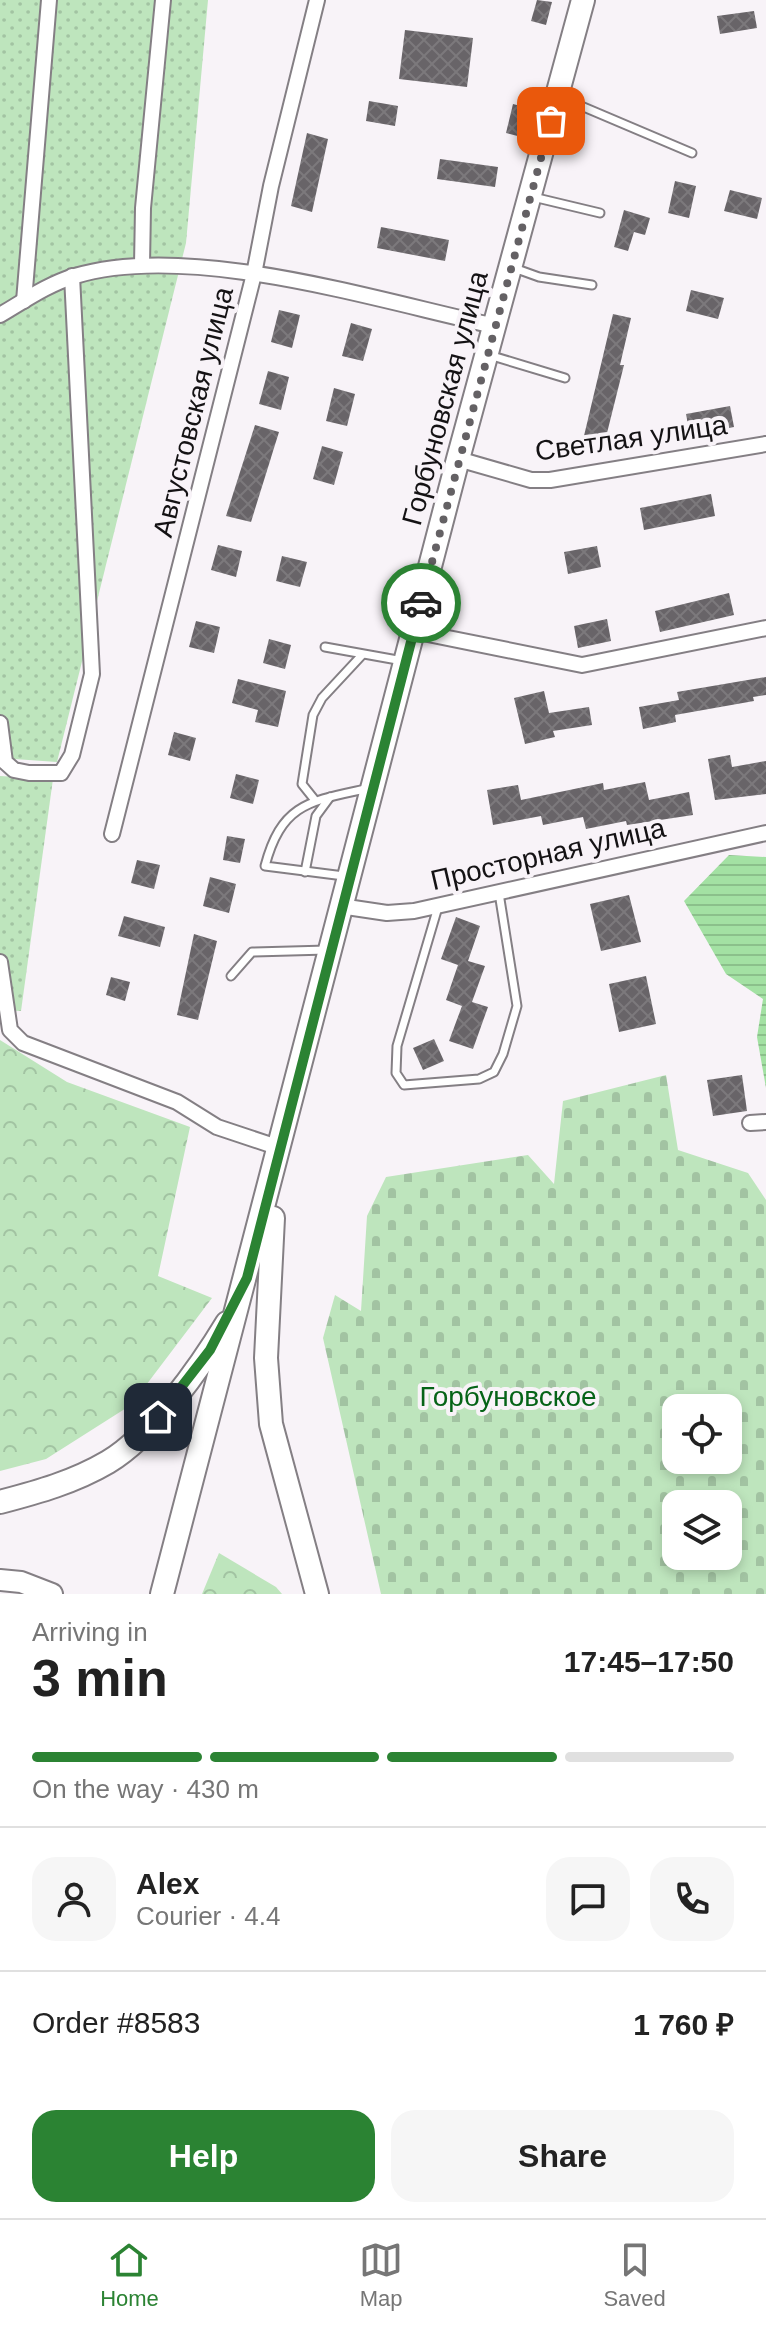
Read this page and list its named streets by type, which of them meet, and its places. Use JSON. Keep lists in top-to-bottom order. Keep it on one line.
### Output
{"streets":{"main road":["Горбуновская улица"],"street":["Августовская улица","Светлая улица","Просторная улица"]},"crossings":[["Горбуновская улица","Светлая улица"],["Горбуновская улица","Просторная улица"]],"parks":["Горбуновское"],"page":{"heading":["3 min","Arriving in","17:45–17:50"],"panel":["Alex","Courier · 4.4","Order #8583","1 760 ₽"],"bar":"On the way · 430 m","buttons":["Help","Share"],"tabs":["Home","Map","Saved"]}}
